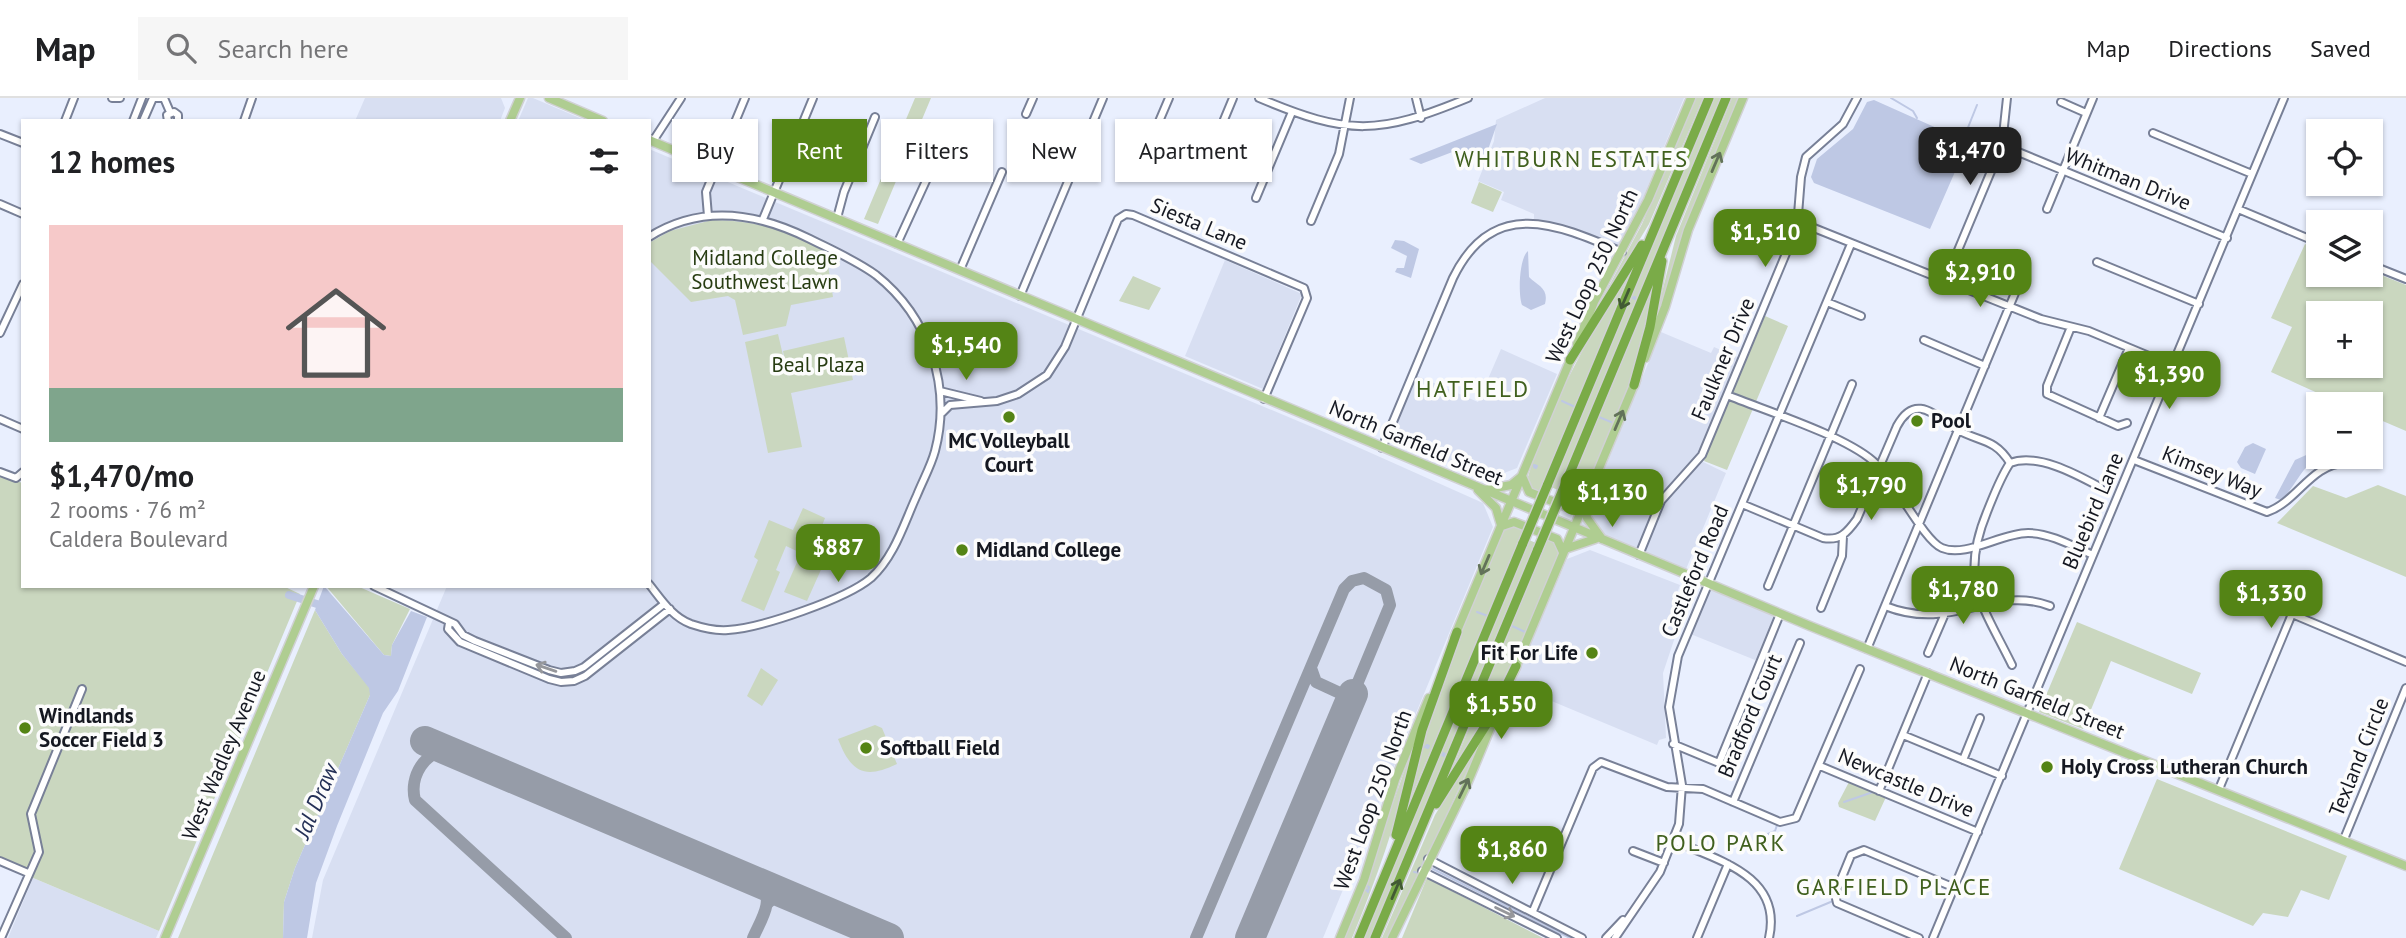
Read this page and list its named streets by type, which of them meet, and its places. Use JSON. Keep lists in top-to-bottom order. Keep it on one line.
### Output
{"streets":{"main road":["West Loop 250 North","North Garfield Street","West Wadley Avenue"],"street":["Whitman Drive","Siesta Lane","Faulkner Drive","Kimsey Way","Bluebird Lane","Castleford Road","Bradford Court","Texland Circle","Newcastle Drive"]},"crossings":[["Whitman Drive","Bluebird Lane"],["Siesta Lane","North Garfield Street"],["West Loop 250 North","North Garfield Street"],["Faulkner Drive","North Garfield Street"],["North Garfield Street","Bluebird Lane"],["North Garfield Street","Castleford Road"],["North Garfield Street","Texland Circle"],["Kimsey Way","Bluebird Lane"],["Bluebird Lane","Newcastle Drive"]],"districts":["WHITBURN ESTATES","HATFIELD","POLO PARK","GARFIELD PLACE"],"water":["Jal Draw"],"parks":["Midland College Southwest Lawn","Beal Plaza"],"places":["MC Volleyball Court","Pool","Midland College","Fit For Life","Windlands Soccer Field 3","Softball Field","Holy Cross Lutheran Church"],"page":{"header":"Map","search":"Search here","nav":["Map","Directions","Saved"],"map_buttons":["+","−"],"chip":["Buy","Rent","Filters","New","Apartment"],"heading":"12 homes","price":["$1,470","$1,510","$2,910","$1,540","$1,390","$1,790","$1,130","$887","$1,780","$1,330","$1,550","$1,860"],"list":[{"name":"$1,470/mo","note":"2 rooms · 76 m² · Caldera Boulevard"}]}}
